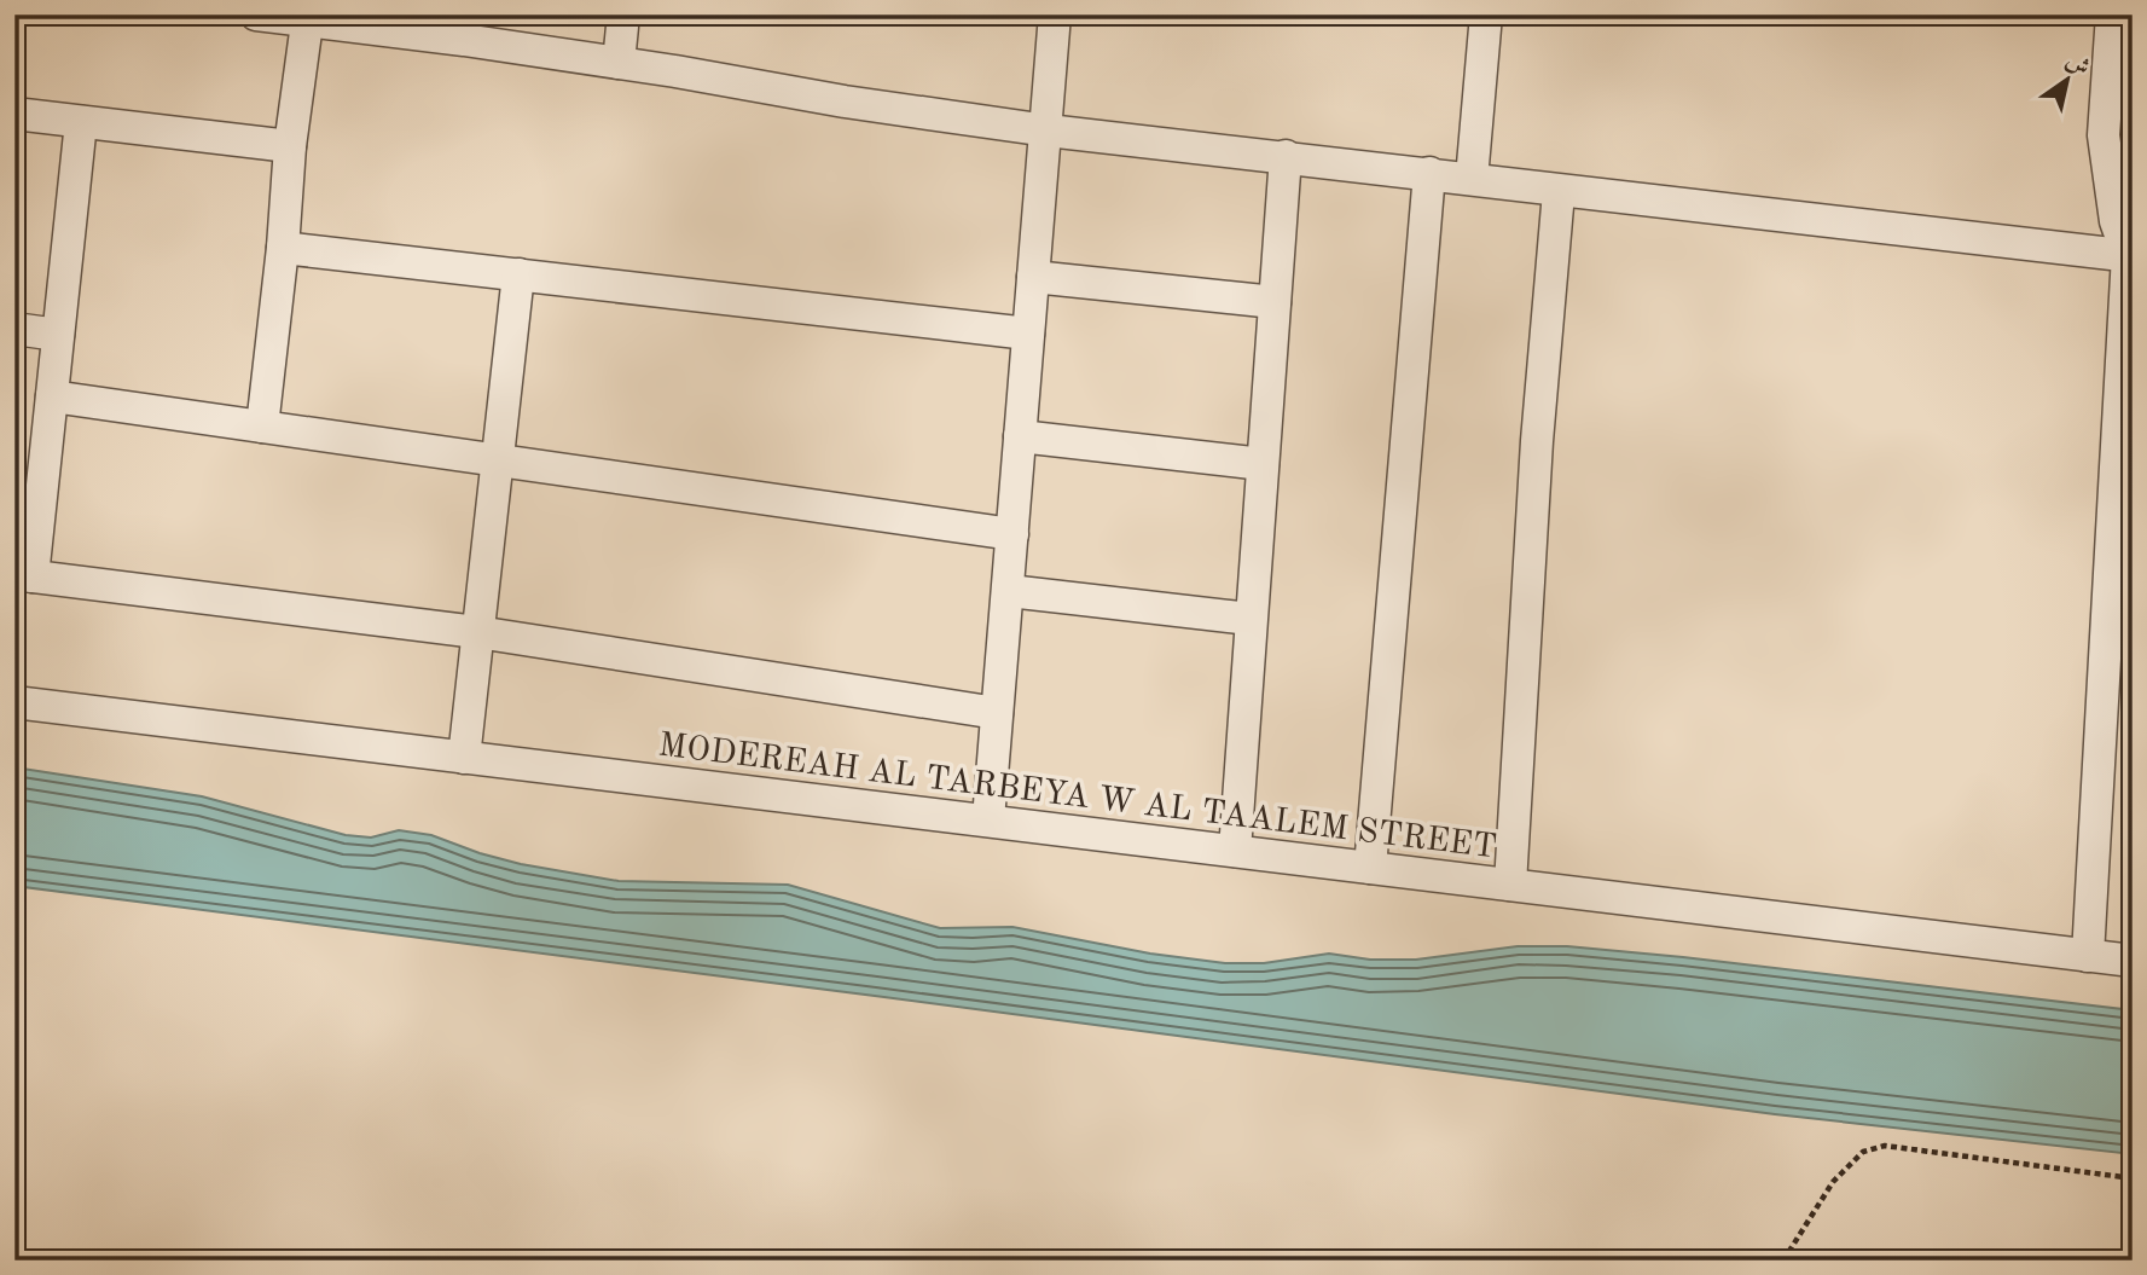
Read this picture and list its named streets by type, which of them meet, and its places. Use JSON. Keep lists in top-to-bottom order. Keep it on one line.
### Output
{"streets":{"street":["MODEREAH AL TARBEYA W AL TAALEM STREET"]},"north":"top right"}
